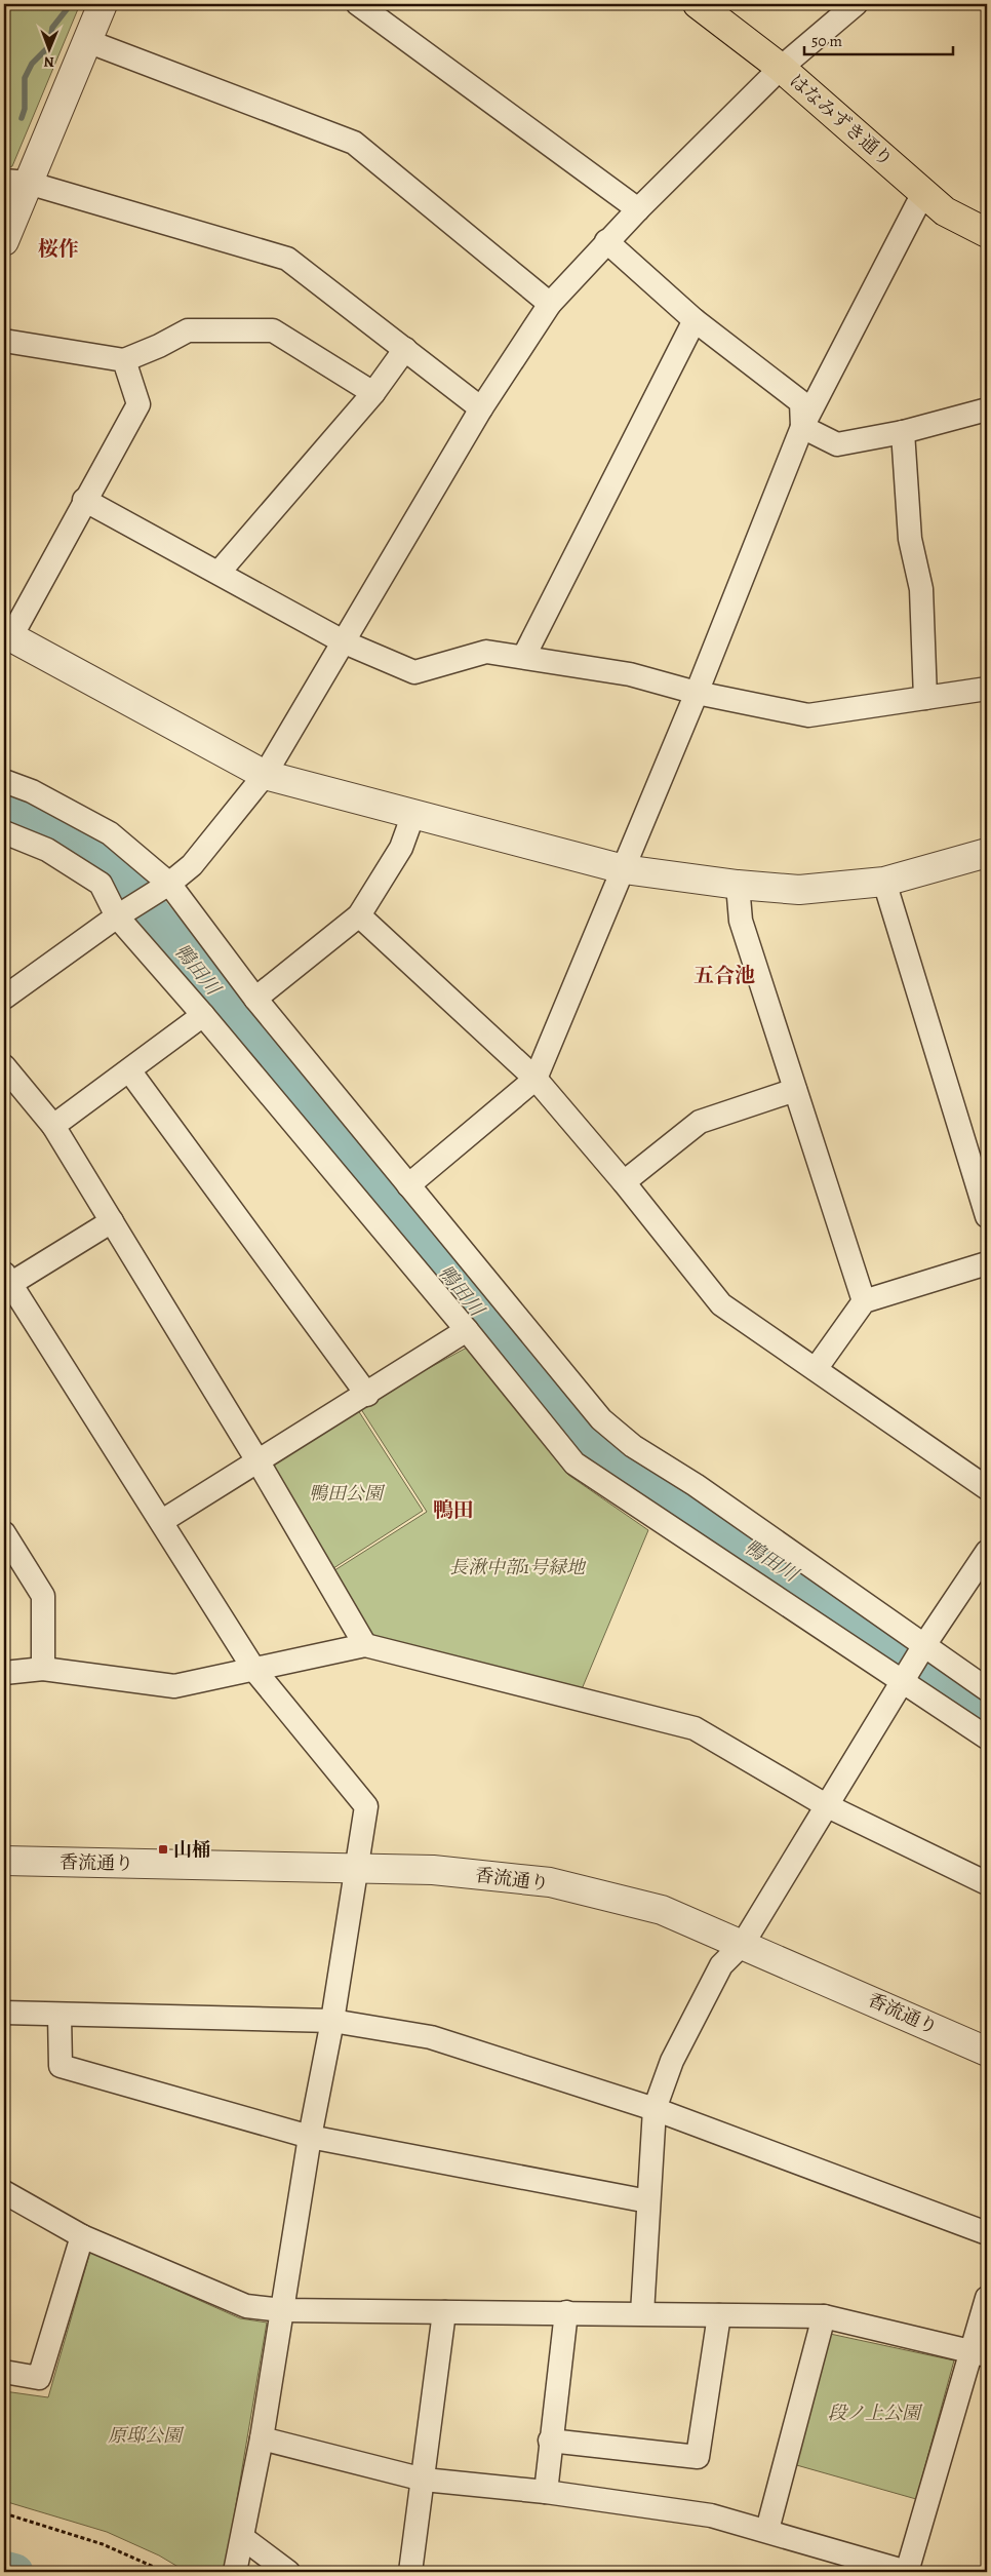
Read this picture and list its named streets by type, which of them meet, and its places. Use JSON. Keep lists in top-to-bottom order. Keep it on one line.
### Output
{"streets":{"main road":["はなみずき通り"],"street":["香流通り"]},"districts":["桜作","五合池","鴨田"],"water":["鴨田川"],"parks":["鴨田公園","長湫中部1号緑地","段ノ上公園","原邸公園"],"places":{"transit":["山桶"]},"scale_bar":"50 m","north":"bottom"}
